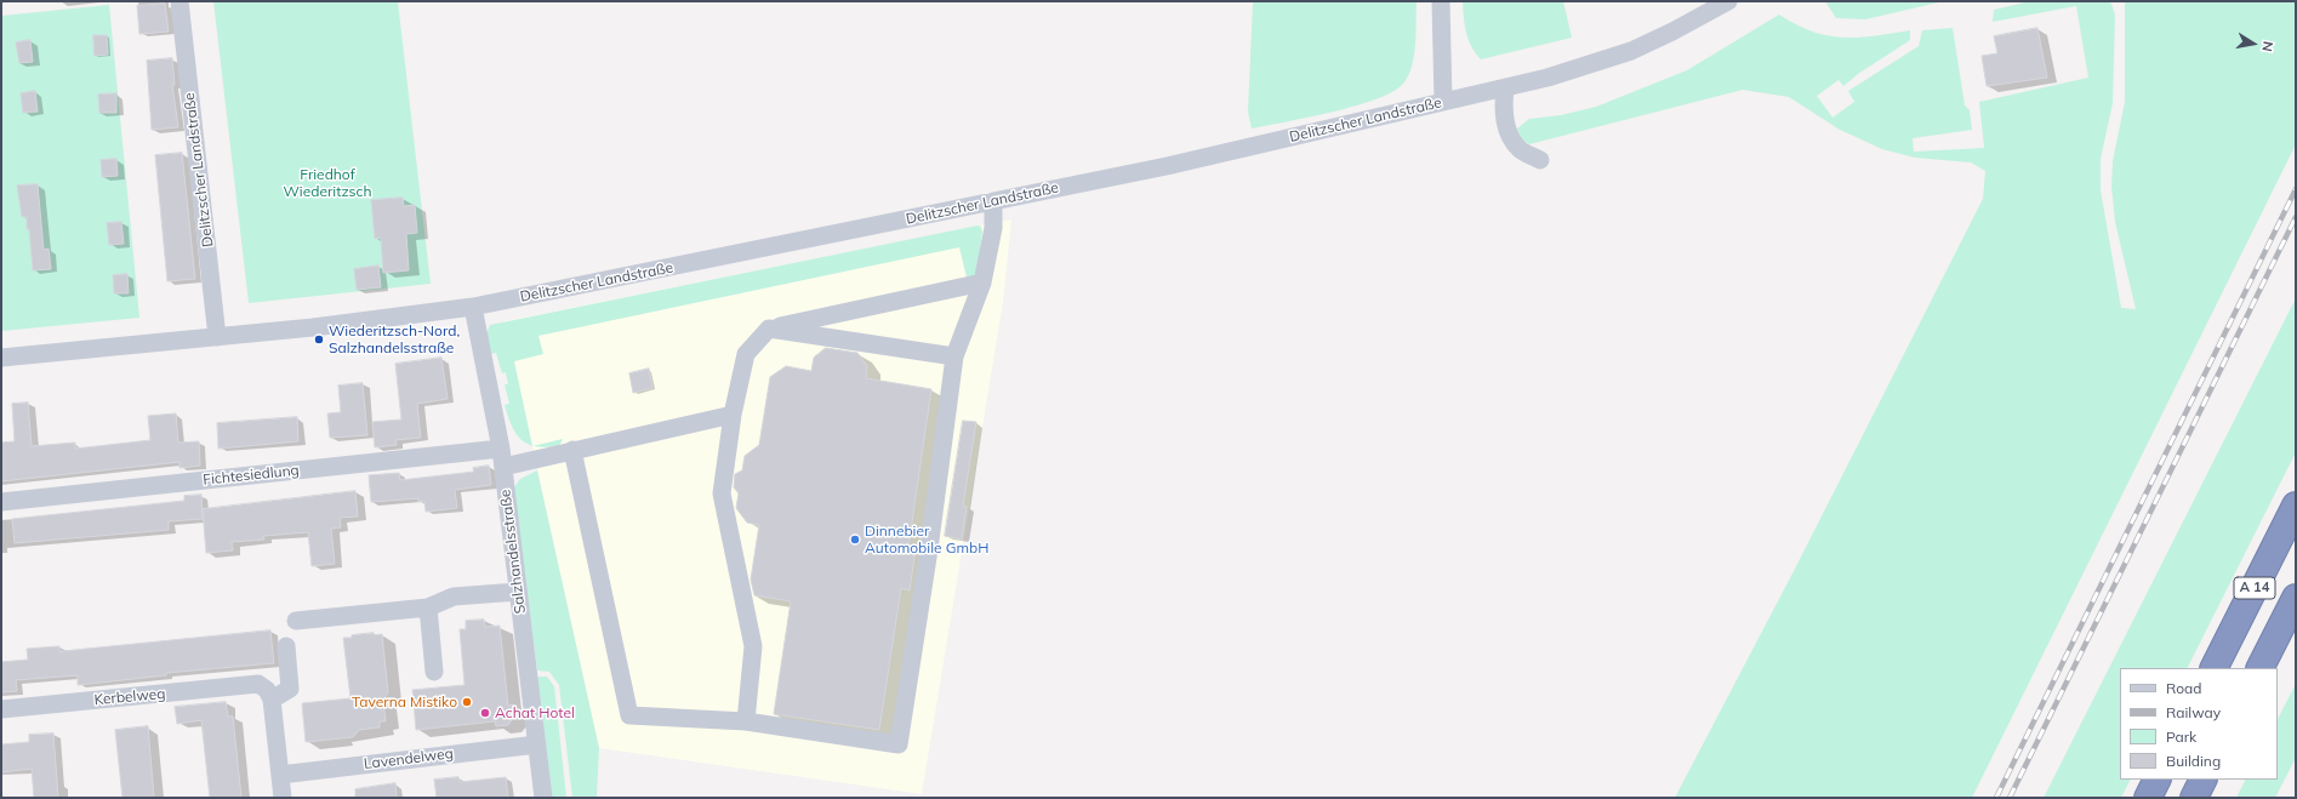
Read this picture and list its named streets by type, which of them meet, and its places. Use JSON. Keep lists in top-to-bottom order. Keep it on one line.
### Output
{"streets":{"highway":["A 14"],"street":["Delitzscher Landstraße","Fichtesiedlung","Salzhandelsstraße","Kerbelweg","Lavendelweg"]},"crossings":[["Delitzscher Landstraße","Salzhandelsstraße"],["Fichtesiedlung","Salzhandelsstraße"],["Salzhandelsstraße","Lavendelweg"]],"parks":["Friedhof Wiederitzsch"],"places":["Wiederitzsch-Nord, Salzhandelsstraße","Dinnebier Automobile GmbH","Taverna Mistiko","Achat Hotel"],"legend":["Road","Railway","Park","Building"],"north":"right"}
